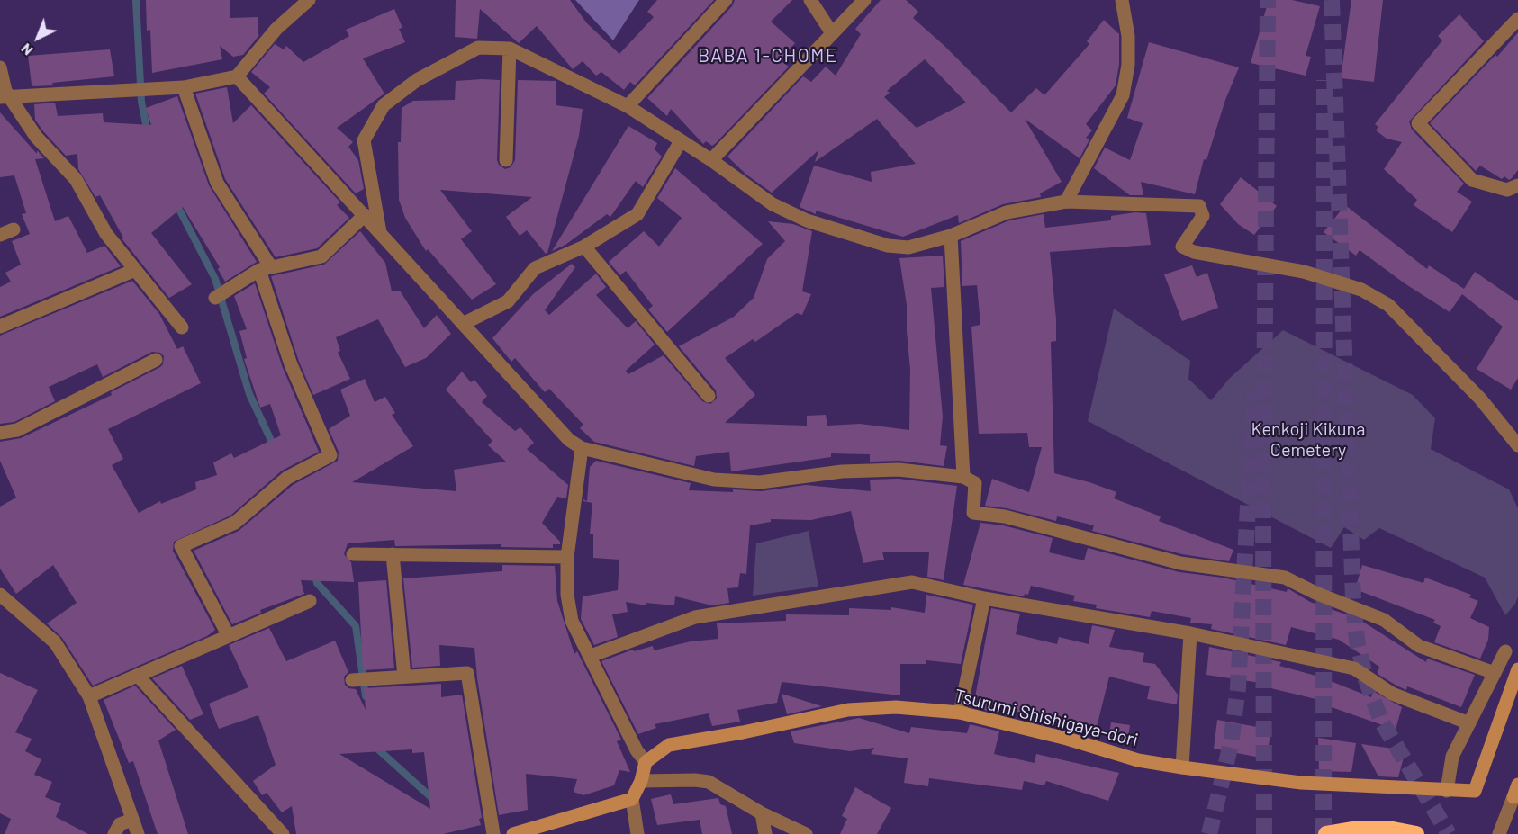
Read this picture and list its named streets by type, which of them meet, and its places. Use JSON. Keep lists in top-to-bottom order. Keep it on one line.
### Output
{"streets":{"main road":["Tsurumi Shishigaya-dori"]},"districts":["BABA 1-CHOME"],"parks":["Kenkoji Kikuna Cemetery"],"north":"bottom left"}
